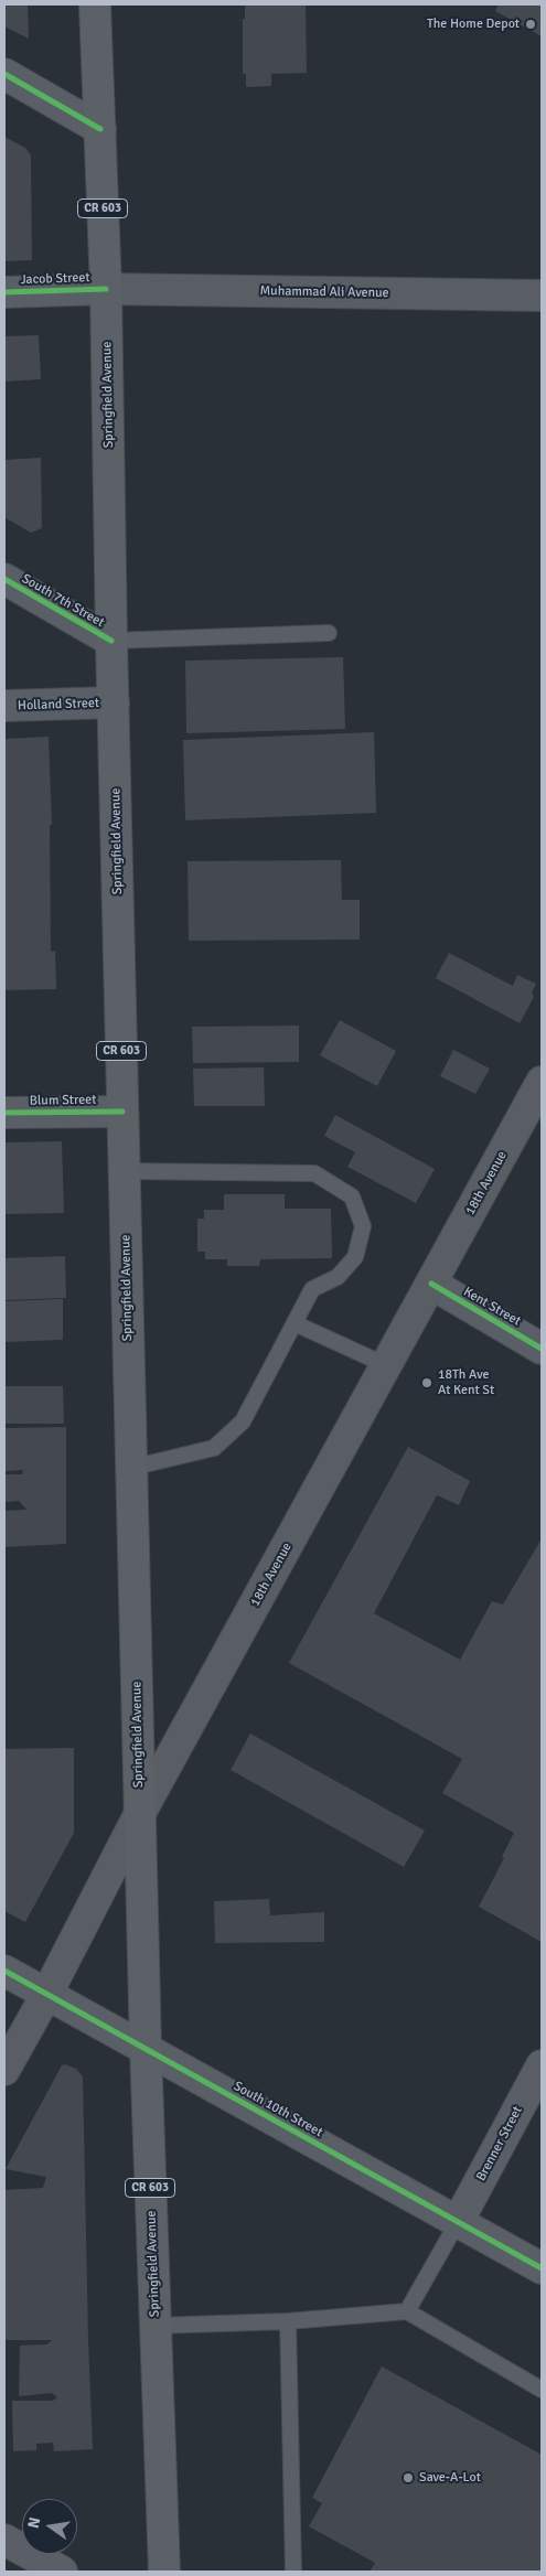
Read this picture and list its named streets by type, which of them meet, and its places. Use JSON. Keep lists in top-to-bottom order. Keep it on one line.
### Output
{"streets":{"main road":["CR 603","Muhammad Ali Avenue","Springfield Avenue","18th Avenue"],"street":["Jacob Street","South 7th Street","Holland Street","Blum Street","Kent Street","South 10th Street","Brenner Street"]},"crossings":[["Jacob Street","Muhammad Ali Avenue"],["Jacob Street","Springfield Avenue"],["Muhammad Ali Avenue","Springfield Avenue"],["Springfield Avenue","South 7th Street"],["Springfield Avenue","Holland Street"],["Springfield Avenue","Blum Street"],["Springfield Avenue","18th Avenue"],["Springfield Avenue","South 10th Street"],["18th Avenue","Kent Street"],["18th Avenue","South 10th Street"],["South 10th Street","Brenner Street"]],"places":["The Home Depot","18Th Ave At Kent St","Save-A-Lot"],"north":"left"}
